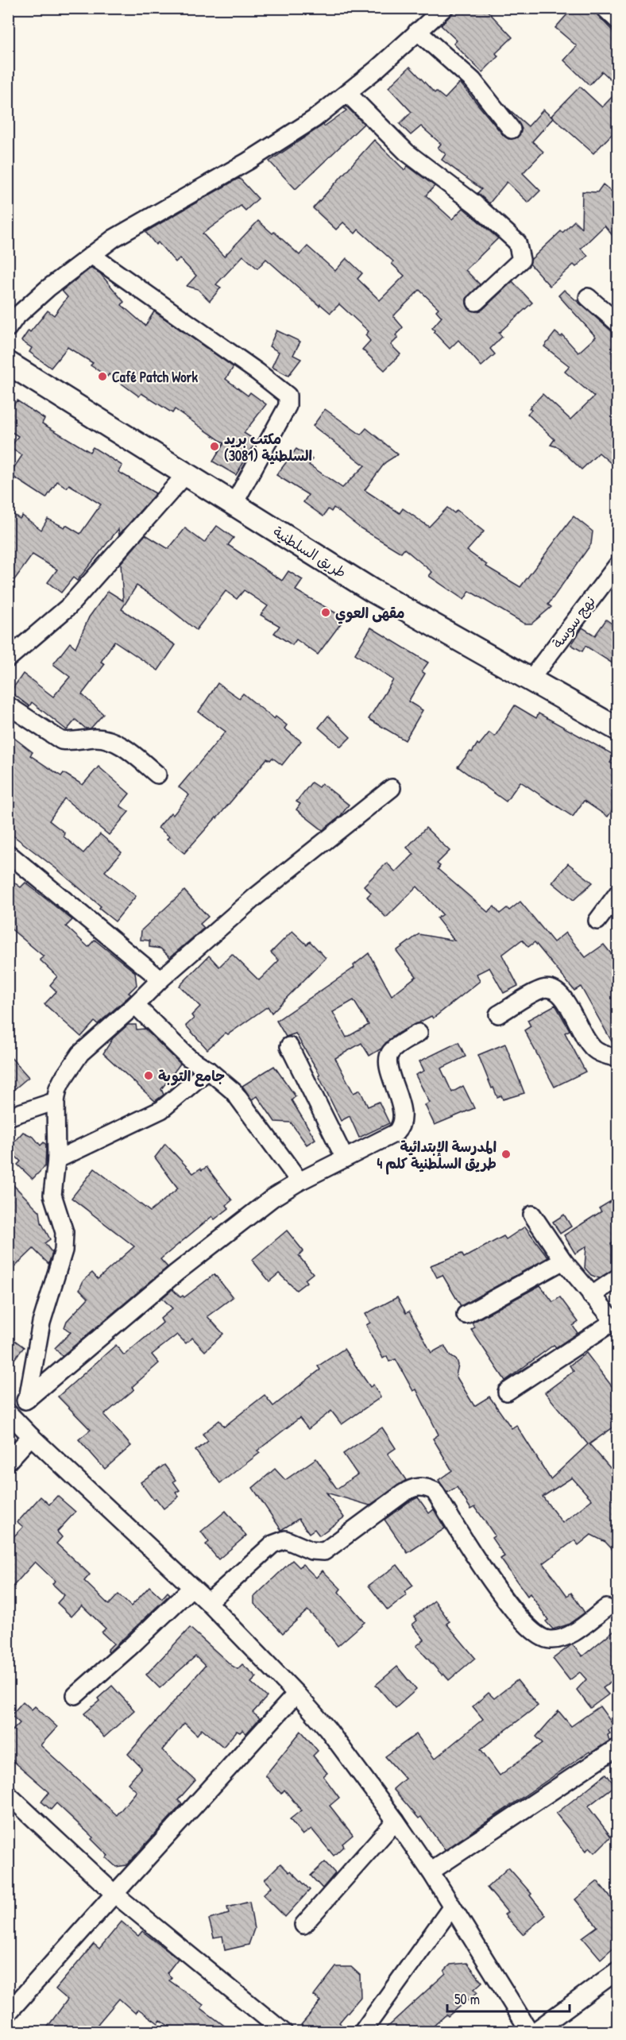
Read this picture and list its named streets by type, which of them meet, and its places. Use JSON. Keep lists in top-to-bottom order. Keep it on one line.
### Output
{"streets":{"main road":["طريق السلطنية"],"street":["نهج سوسة"]},"crossings":[["طريق السلطنية","نهج سوسة"]],"places":["Café Patch Work","مكتب بريد السلطنية (3081)","مقهى العوي","جامع التوبة","المدرسة الإبتدائية طريق السلطنية كلم 4"],"scale_bar":"50 m"}
